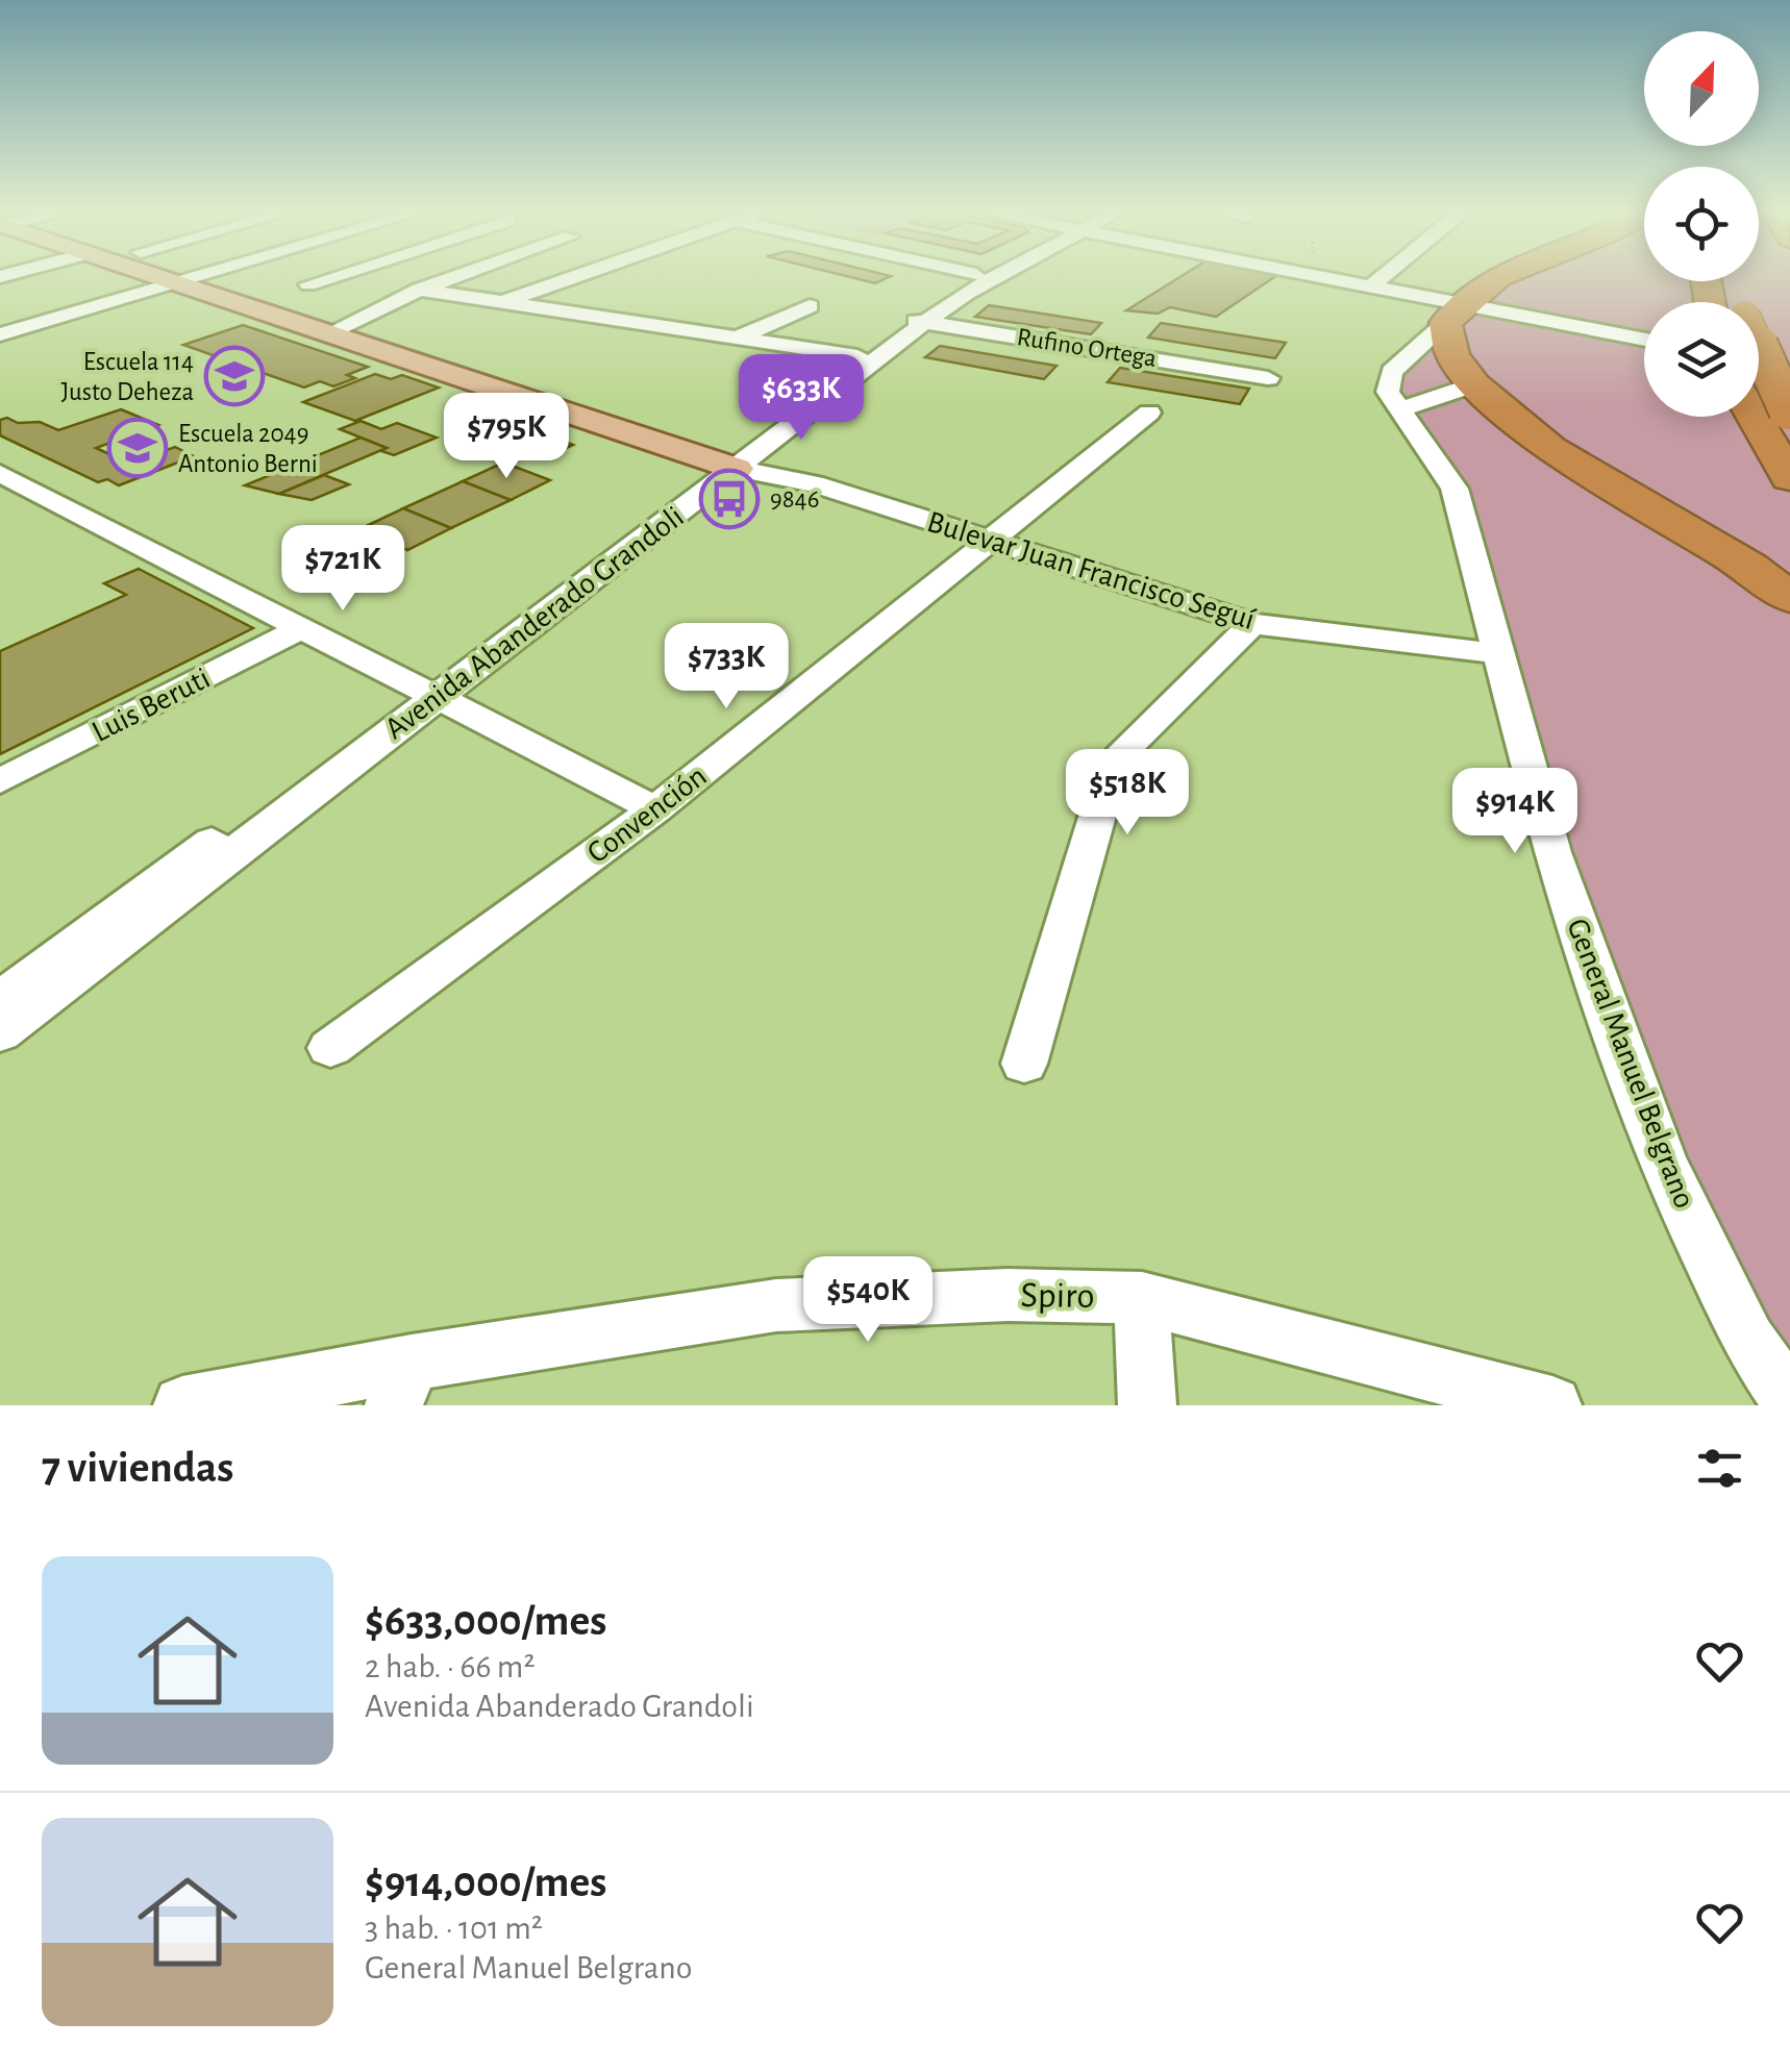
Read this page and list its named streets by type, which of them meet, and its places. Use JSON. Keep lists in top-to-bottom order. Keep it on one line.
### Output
{"streets":{"main road":["Bulevar Juan Francisco Seguí"],"street":["Rufino Ortega","Avenida Abanderado Grandoli","Luis Beruti","Convención","General Manuel Belgrano","Spiro"]},"crossings":[["Rufino Ortega","Avenida Abanderado Grandoli"],["Bulevar Juan Francisco Seguí","Avenida Abanderado Grandoli"],["Bulevar Juan Francisco Seguí","Convención"],["Bulevar Juan Francisco Seguí","General Manuel Belgrano"]],"places":{"school or university":["Escuela 114 Justo Deheza","Escuela 2049 Antonio Berni"],"bus stop":["9846"]},"north":"top right","page":{"price":["$633K","$795K","$721K","$733K","$518K","$914K","$540K"],"heading":"7 viviendas","list":[{"name":"$633,000/mes","note":"2 hab. · 66 m² · Avenida Abanderado Grandoli"},{"name":"$914,000/mes","note":"3 hab. · 101 m² · General Manuel Belgrano"}]}}
